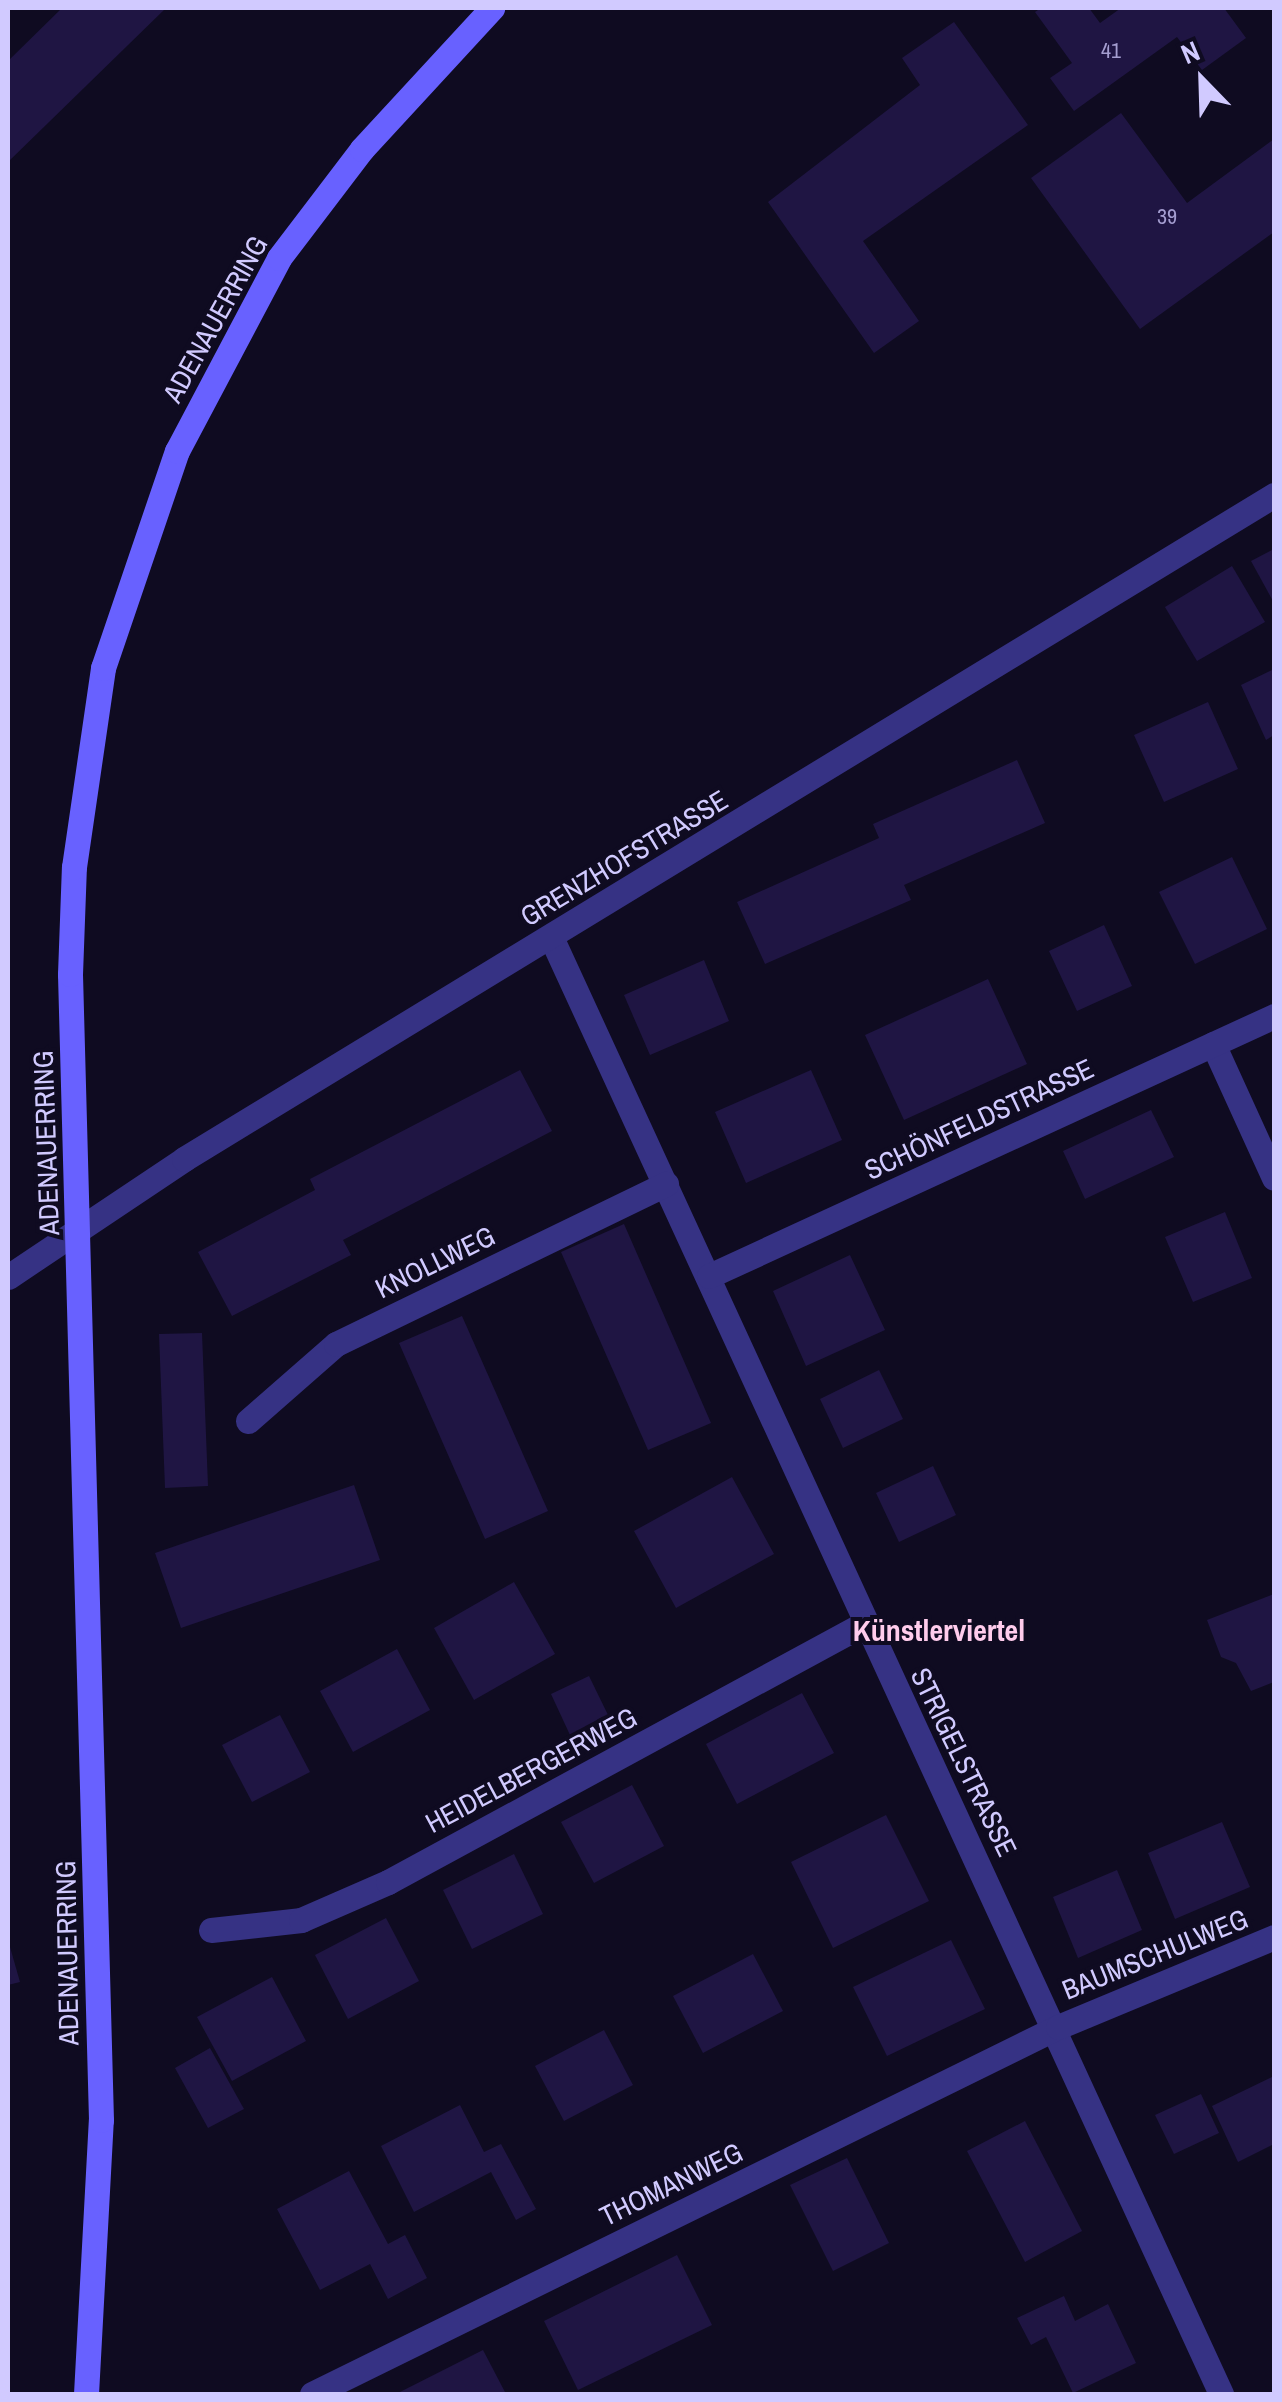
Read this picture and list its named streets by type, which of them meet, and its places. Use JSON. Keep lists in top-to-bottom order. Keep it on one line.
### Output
{"streets":{"main road":["ADENAUERRING"],"street":["GRENZHOFSTRASSE","SCHÖNFELDSTRASSE","KNOLLWEG","STRIGELSTRASSE","HEIDELBERGERWEG","BAUMSCHULWEG","THOMANWEG"]},"crossings":[["ADENAUERRING","GRENZHOFSTRASSE"],["GRENZHOFSTRASSE","STRIGELSTRASSE"],["SCHÖNFELDSTRASSE","STRIGELSTRASSE"],["KNOLLWEG","STRIGELSTRASSE"],["STRIGELSTRASSE","HEIDELBERGERWEG"],["STRIGELSTRASSE","BAUMSCHULWEG"],["STRIGELSTRASSE","THOMANWEG"],["BAUMSCHULWEG","THOMANWEG"]],"districts":["Künstlerviertel"],"house_numbers":["41","39"],"north":"top left"}
